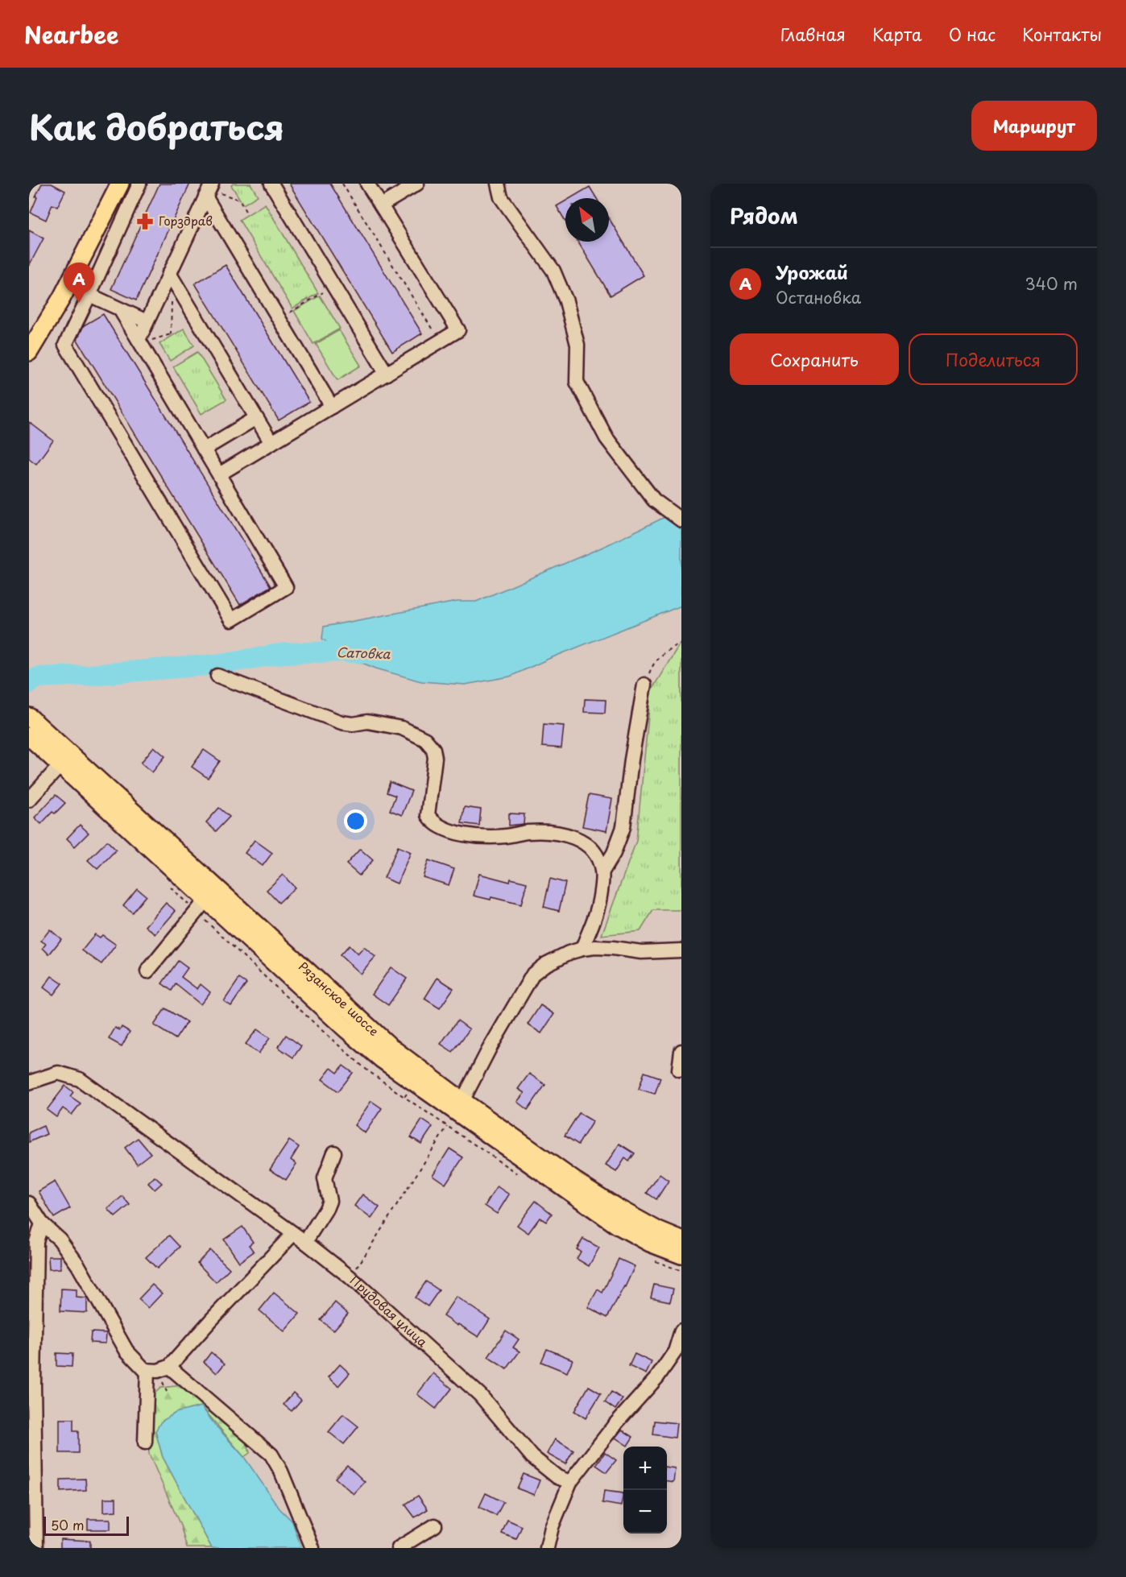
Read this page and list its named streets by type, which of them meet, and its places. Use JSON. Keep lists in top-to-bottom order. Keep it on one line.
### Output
{"streets":{"main road":["Рязанское шоссе"],"street":["Прудовая улица"]},"water":["Сатовка"],"places":{"pharmacy":["Горздрав"]},"scale_bar":"50 m","north":"top left","page":{"header":"Nearbee","nav":["Главная","Карта","О нас","Контакты"],"title":"Как добраться","buttons":["Маршрут",["Сохранить","Поделиться"]],"heading":"Рядом","list":[{"mark":"A","name":"Урожай","note":"Остановка","value":"340 m"}],"pins":"A","map_buttons":["+","−"],"scale":"50 m"}}
